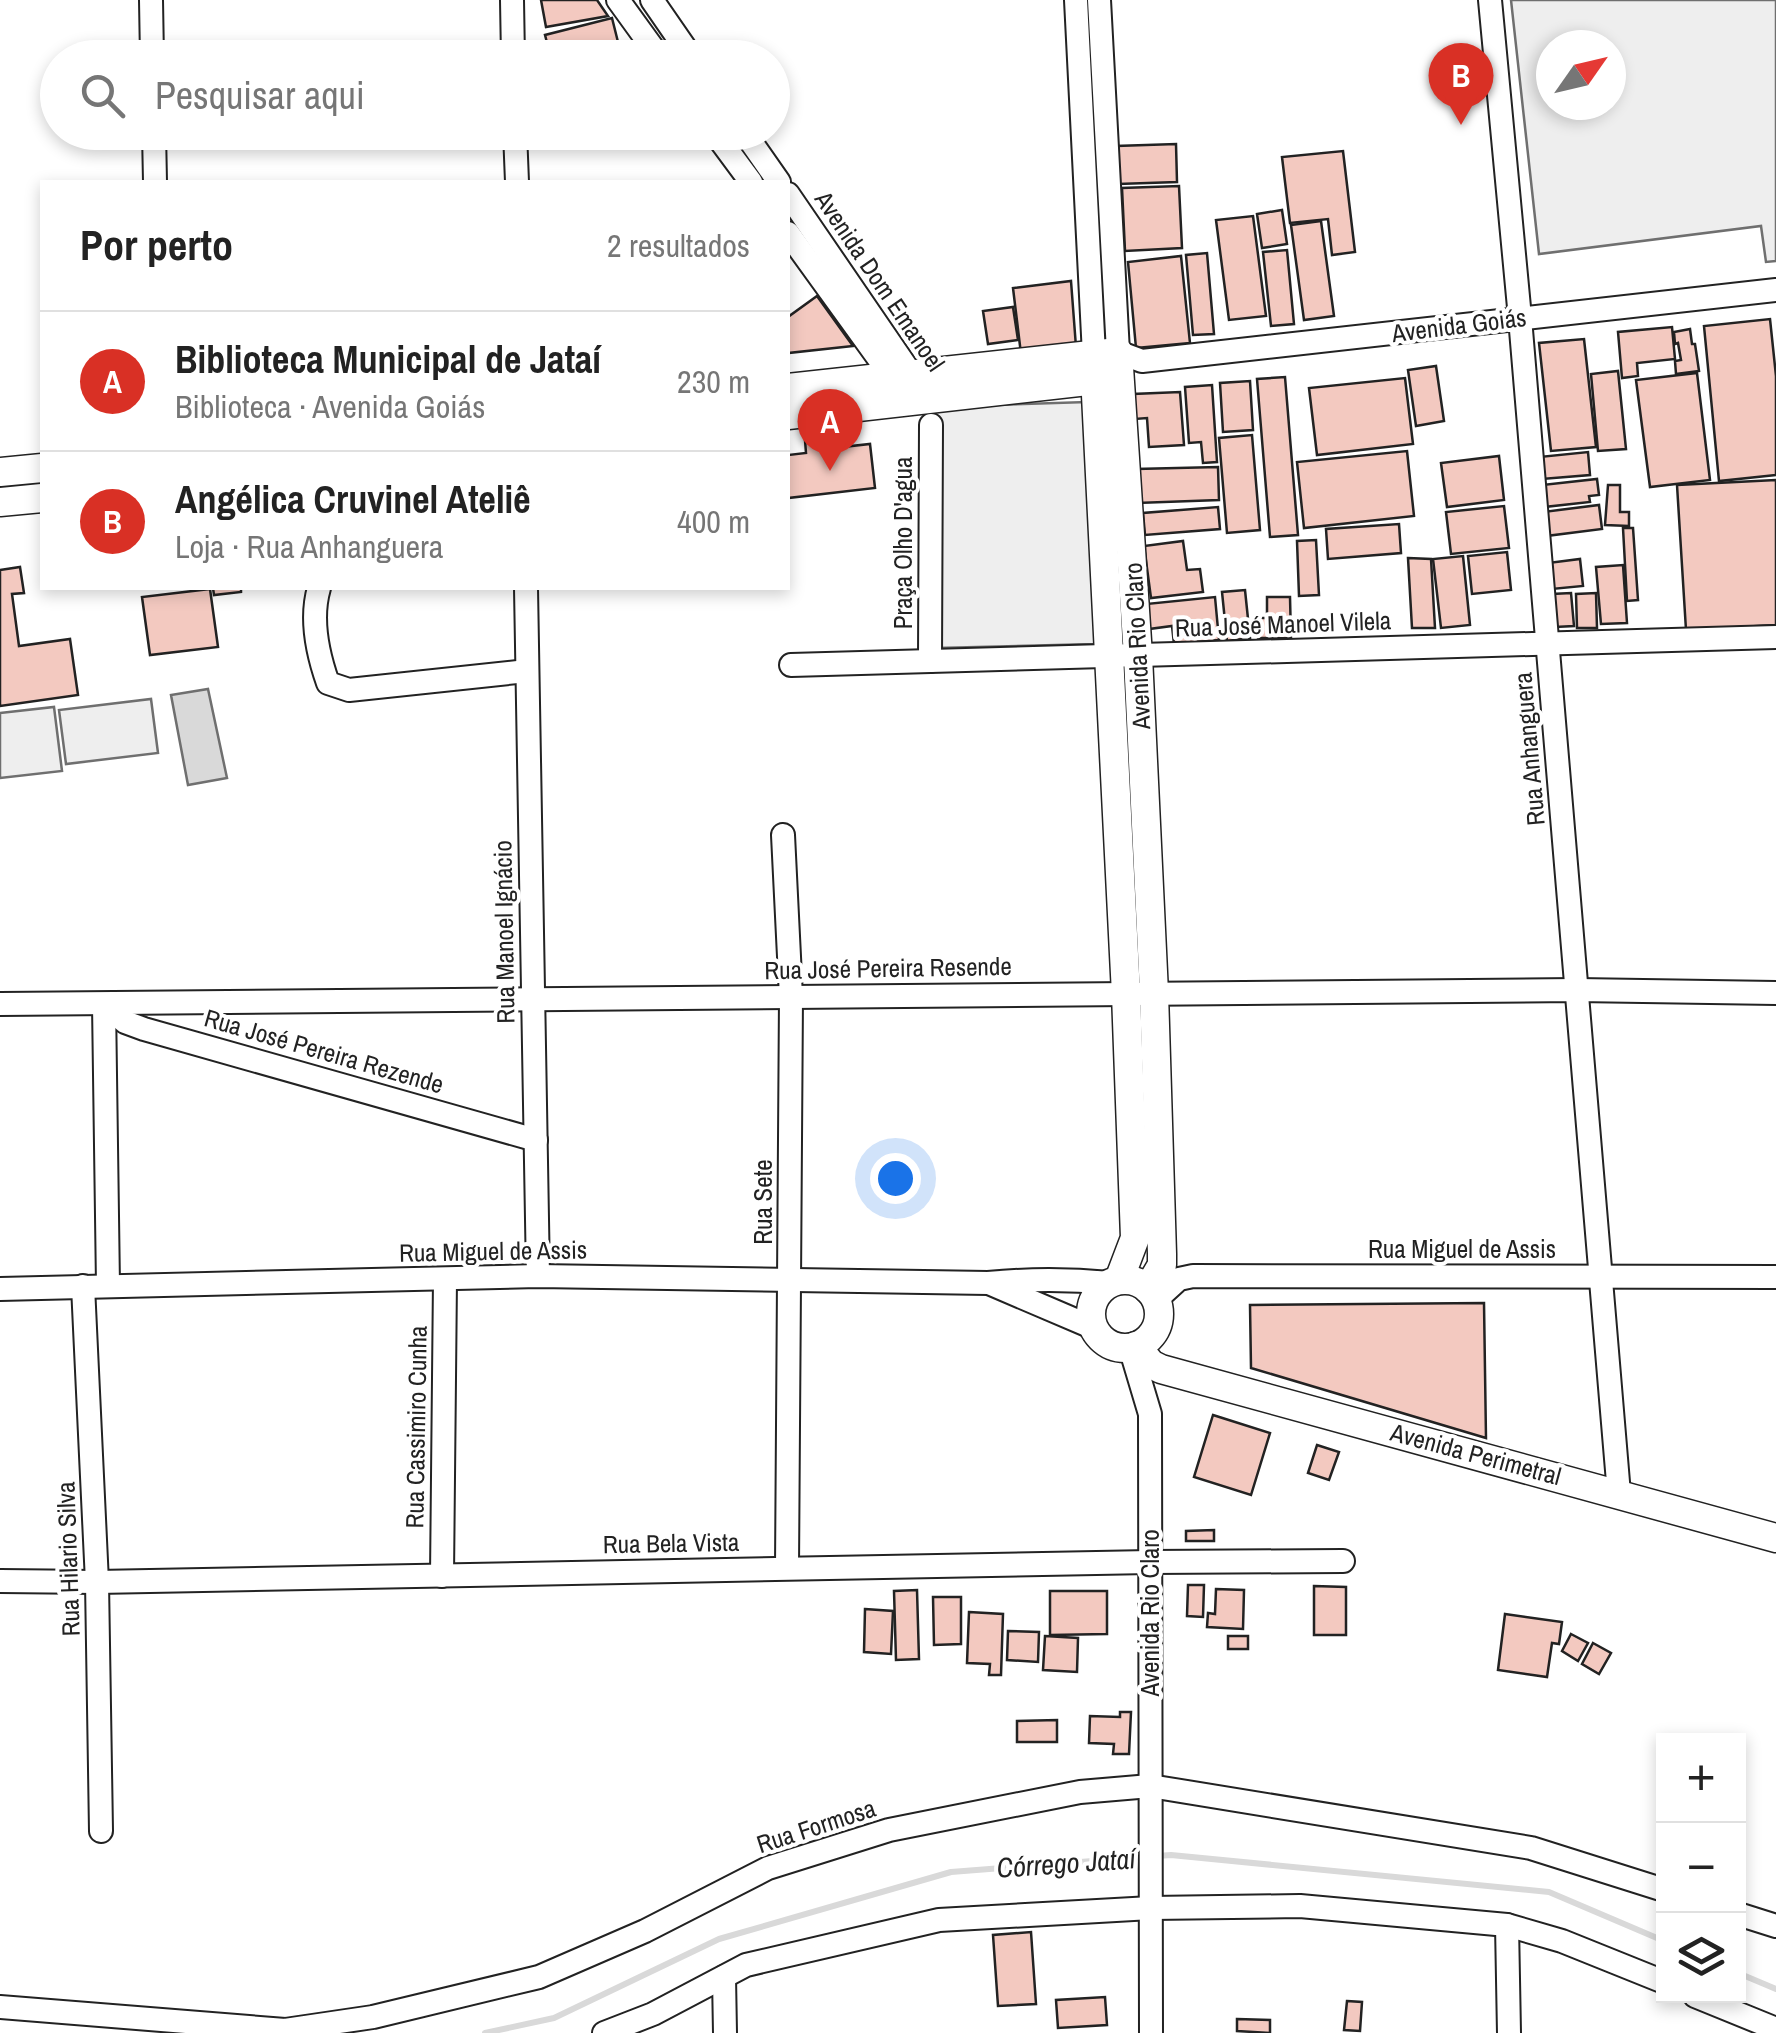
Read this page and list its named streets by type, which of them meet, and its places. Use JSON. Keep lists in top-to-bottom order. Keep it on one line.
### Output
{"streets":{"main road":["Avenida Goiás","Avenida Rio Claro","Avenida Perimetral"],"street":["Avenida Dom Emanoel","Praça Olho D'agua","Rua José Manoel Vilela","Rua Anhanguera","Rua Manoel Ignácio","Rua José Pereira Resende","Rua José Pereira Rezende","Rua Sete","Rua Miguel de Assis","Rua Cassimiro Cunha","Rua Bela Vista","Rua Hilario Silva","Rua Formosa"]},"crossings":[["Avenida Dom Emanoel","Avenida Goiás"],["Avenida Dom Emanoel","Praça Olho D'agua"],["Avenida Goiás","Praça Olho D'agua"],["Avenida Goiás","Avenida Rio Claro"],["Avenida Goiás","Rua Anhanguera"],["Praça Olho D'agua","Rua José Manoel Vilela"],["Rua José Manoel Vilela","Avenida Rio Claro"],["Rua José Manoel Vilela","Rua Anhanguera"],["Avenida Rio Claro","Rua José Pereira Resende"],["Avenida Rio Claro","Rua Miguel de Assis"],["Avenida Rio Claro","Avenida Perimetral"],["Avenida Rio Claro","Rua Bela Vista"],["Avenida Rio Claro","Rua Formosa"],["Rua Anhanguera","Rua José Pereira Resende"],["Rua Anhanguera","Rua Miguel de Assis"],["Rua Anhanguera","Avenida Perimetral"],["Rua Manoel Ignácio","Rua José Pereira Resende"],["Rua Manoel Ignácio","Rua José Pereira Rezende"],["Rua Manoel Ignácio","Rua Miguel de Assis"],["Rua José Pereira Resende","Rua José Pereira Rezende"],["Rua José Pereira Resende","Rua Sete"],["Rua Sete","Rua Miguel de Assis"],["Rua Sete","Rua Bela Vista"],["Rua Miguel de Assis","Rua Cassimiro Cunha"],["Rua Miguel de Assis","Avenida Perimetral"],["Rua Miguel de Assis","Rua Hilario Silva"],["Rua Cassimiro Cunha","Rua Bela Vista"],["Rua Bela Vista","Rua Hilario Silva"]],"water":["Córrego Jataí"],"north":"top right","page":{"search":"Pesquisar aqui","pins":["B","A"],"heading":["Por perto","2 resultados"],"list":[{"mark":"A","name":"Biblioteca Municipal de Jataí","note":"Biblioteca · Avenida Goiás","value":"230 m"},{"mark":"B","name":"Angélica Cruvinel Ateliê","note":"Loja · Rua Anhanguera","value":"400 m"}],"map_buttons":["+","−"]}}
